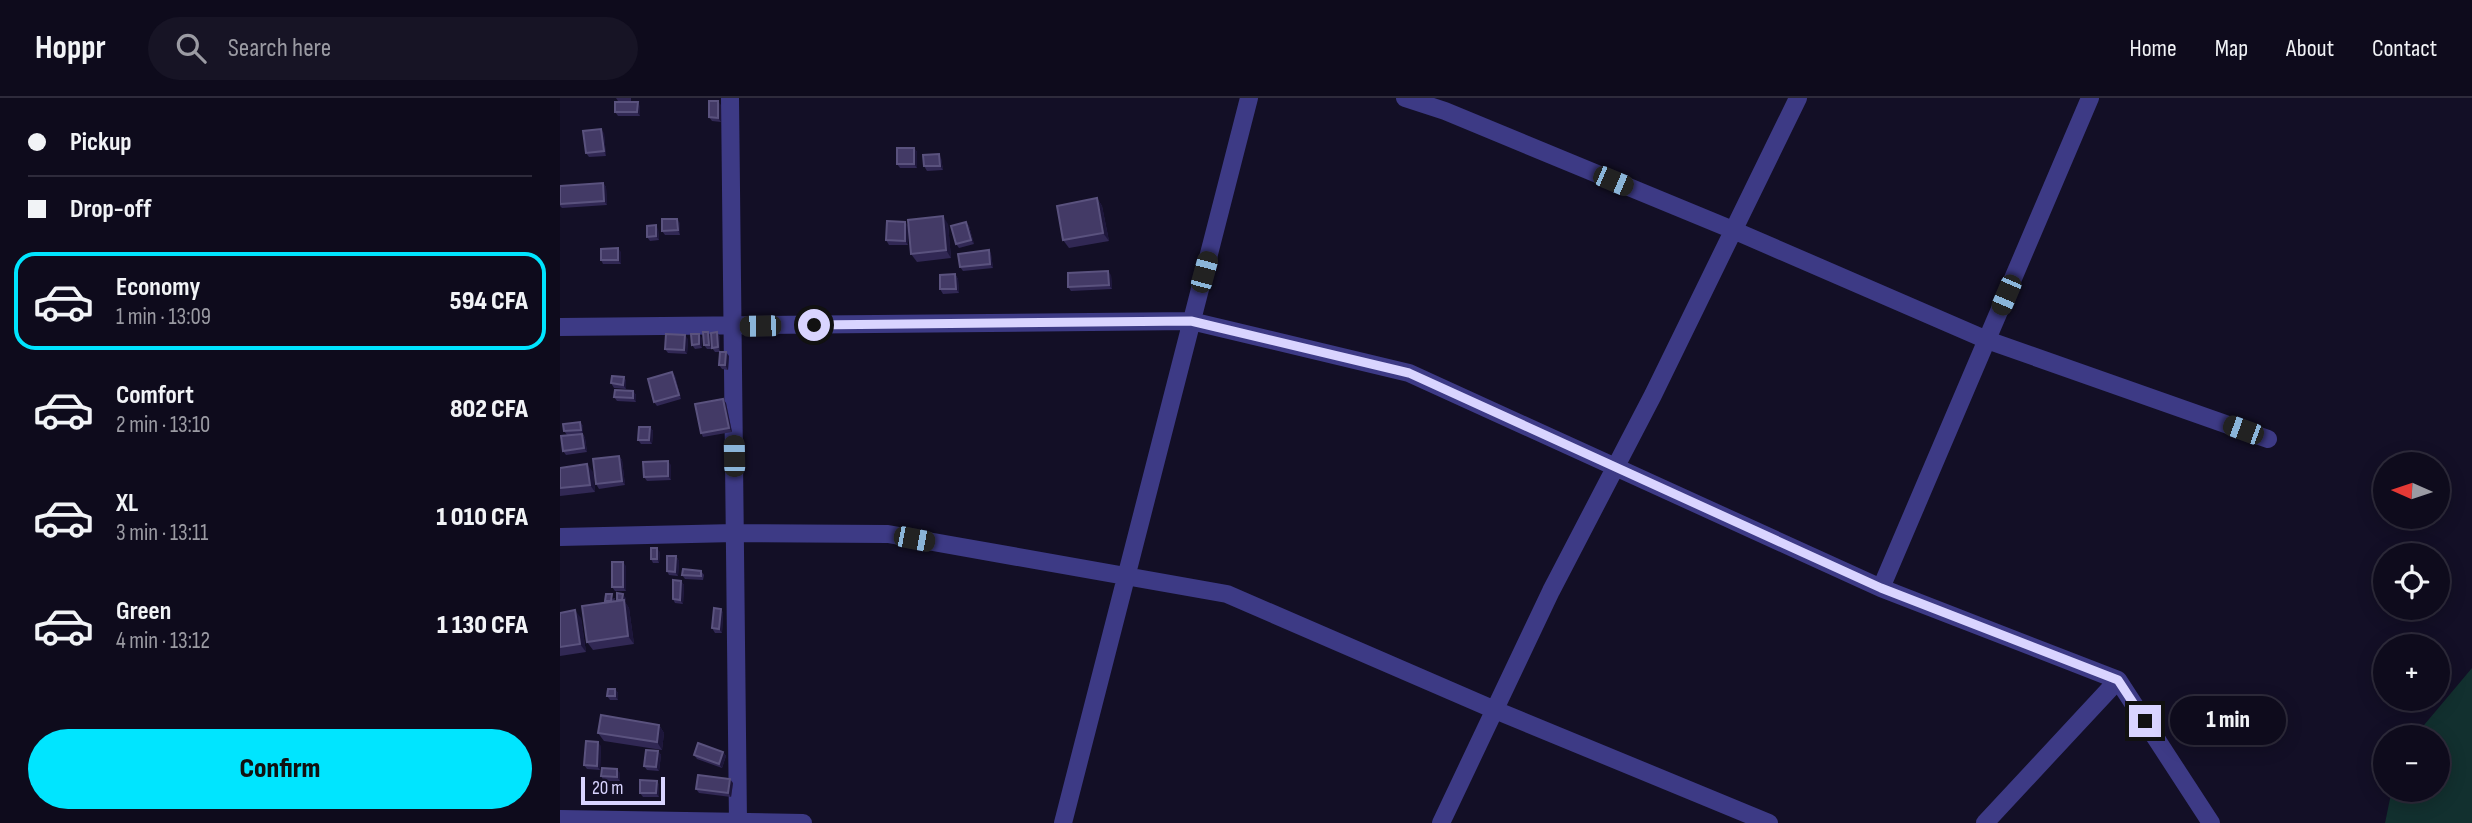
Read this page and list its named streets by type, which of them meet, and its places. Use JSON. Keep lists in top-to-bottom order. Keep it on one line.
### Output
{"scale_bar":"20 m","north":"left","page":{"header":"Hoppr","search":"Search here","nav":["Home","Map","About","Contact"],"banner":["Pickup","Drop-off"],"list":[{"name":"Economy","note":"1 min · 13:09","value":"594 CFA"},{"name":"Comfort","note":"2 min · 13:10","value":"802 CFA"},{"name":"XL","note":"3 min · 13:11","value":"1 010 CFA"},{"name":"Green","note":"4 min · 13:12","value":"1 130 CFA"}],"map_buttons":["+","−"],"bubble":"1 min","buttons":"Confirm","scale":"20 m"}}
